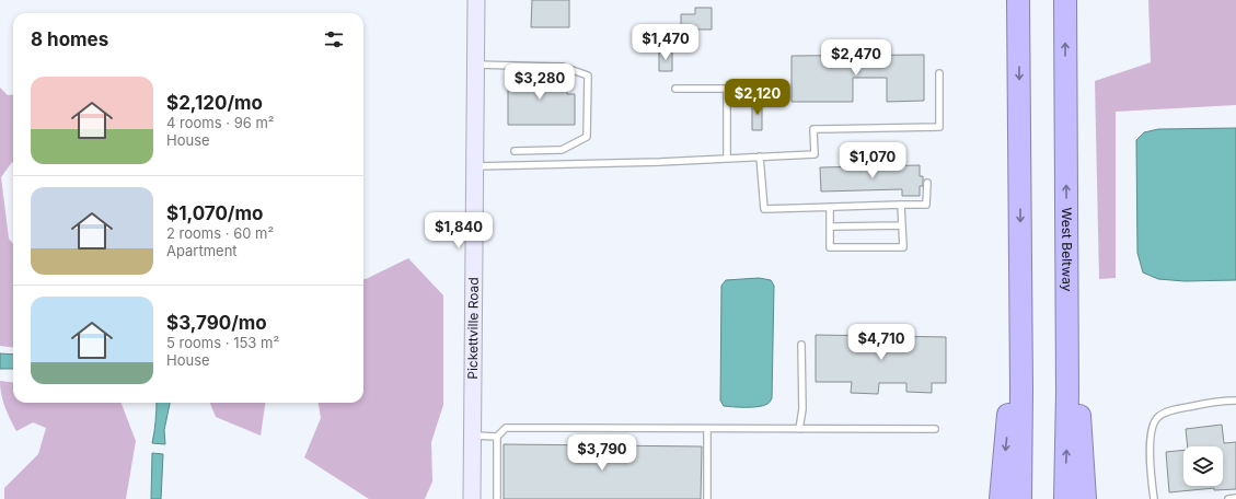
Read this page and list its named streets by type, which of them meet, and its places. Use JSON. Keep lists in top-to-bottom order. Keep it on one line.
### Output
{"streets":{"highway":["West Beltway"],"street":["Pickettville Road"]},"page":{"heading":"8 homes","price":["$1,470","$2,470","$3,280","$2,120","$1,070","$1,840","$4,710","$3,790"],"list":[{"name":"$2,120/mo","note":"4 rooms · 96 m² · House"},{"name":"$1,070/mo","note":"2 rooms · 60 m² · Apartment"},{"name":"$3,790/mo","note":"5 rooms · 153 m² · House"}]}}
